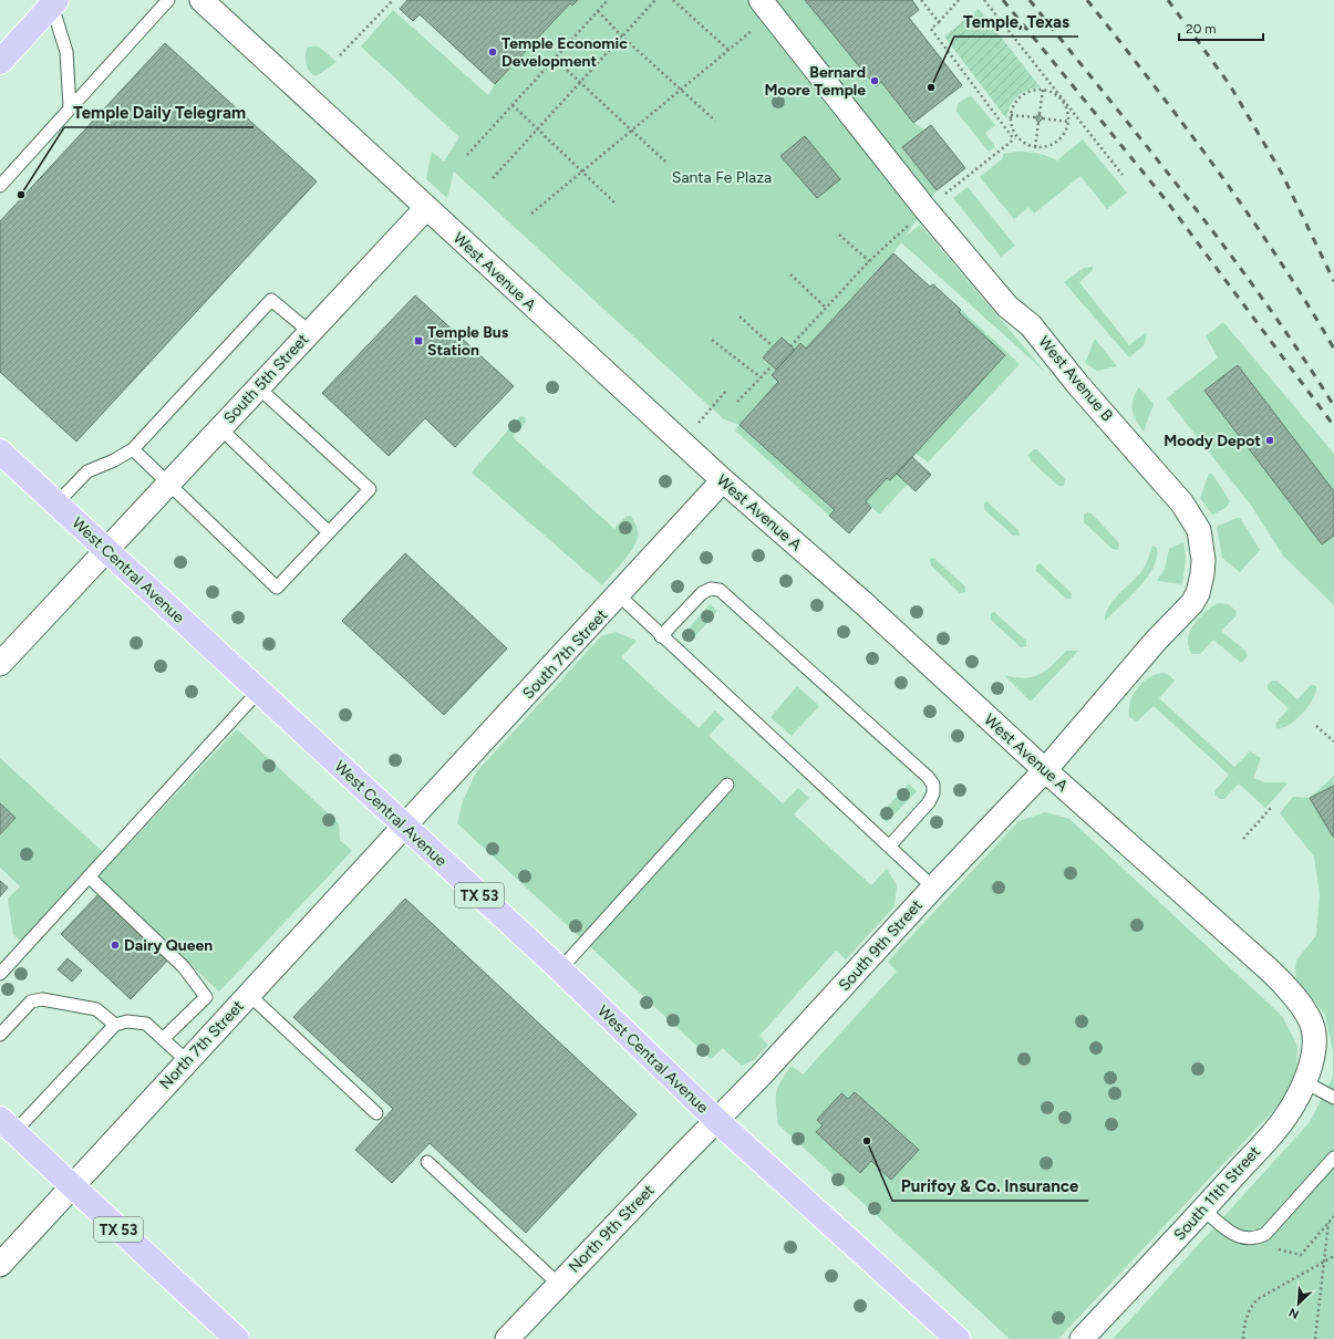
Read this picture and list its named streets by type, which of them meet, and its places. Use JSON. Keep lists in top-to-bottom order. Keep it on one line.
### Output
{"streets":{"main road":["West Central Avenue","TX 53"],"street":["West Avenue A","South 5th Street","West Avenue B","South 7th Street","South 9th Street","North 7th Street","South 11th Street","North 9th Street"]},"crossings":[["West Avenue A","South 5th Street"],["West Avenue A","West Avenue B"],["West Avenue A","South 7th Street"],["West Avenue A","South 9th Street"],["West Avenue A","South 11th Street"],["South 5th Street","West Central Avenue"],["West Avenue B","South 9th Street"],["West Central Avenue","South 7th Street"],["West Central Avenue","South 9th Street"],["West Central Avenue","North 7th Street"],["West Central Avenue","North 9th Street"],["South 7th Street","North 7th Street"],["TX 53","North 7th Street"],["South 9th Street","North 9th Street"]],"parks":["Santa Fe Plaza"],"places":{"other":["Temple Economic Development","Bernard Moore Temple","Temple, Texas","Temple Daily Telegram","Moody Depot","Dairy Queen","Purifoy & Co. Insurance"],"transit":["Temple Bus Station"]},"scale_bar":"20 m","north":"bottom left"}
